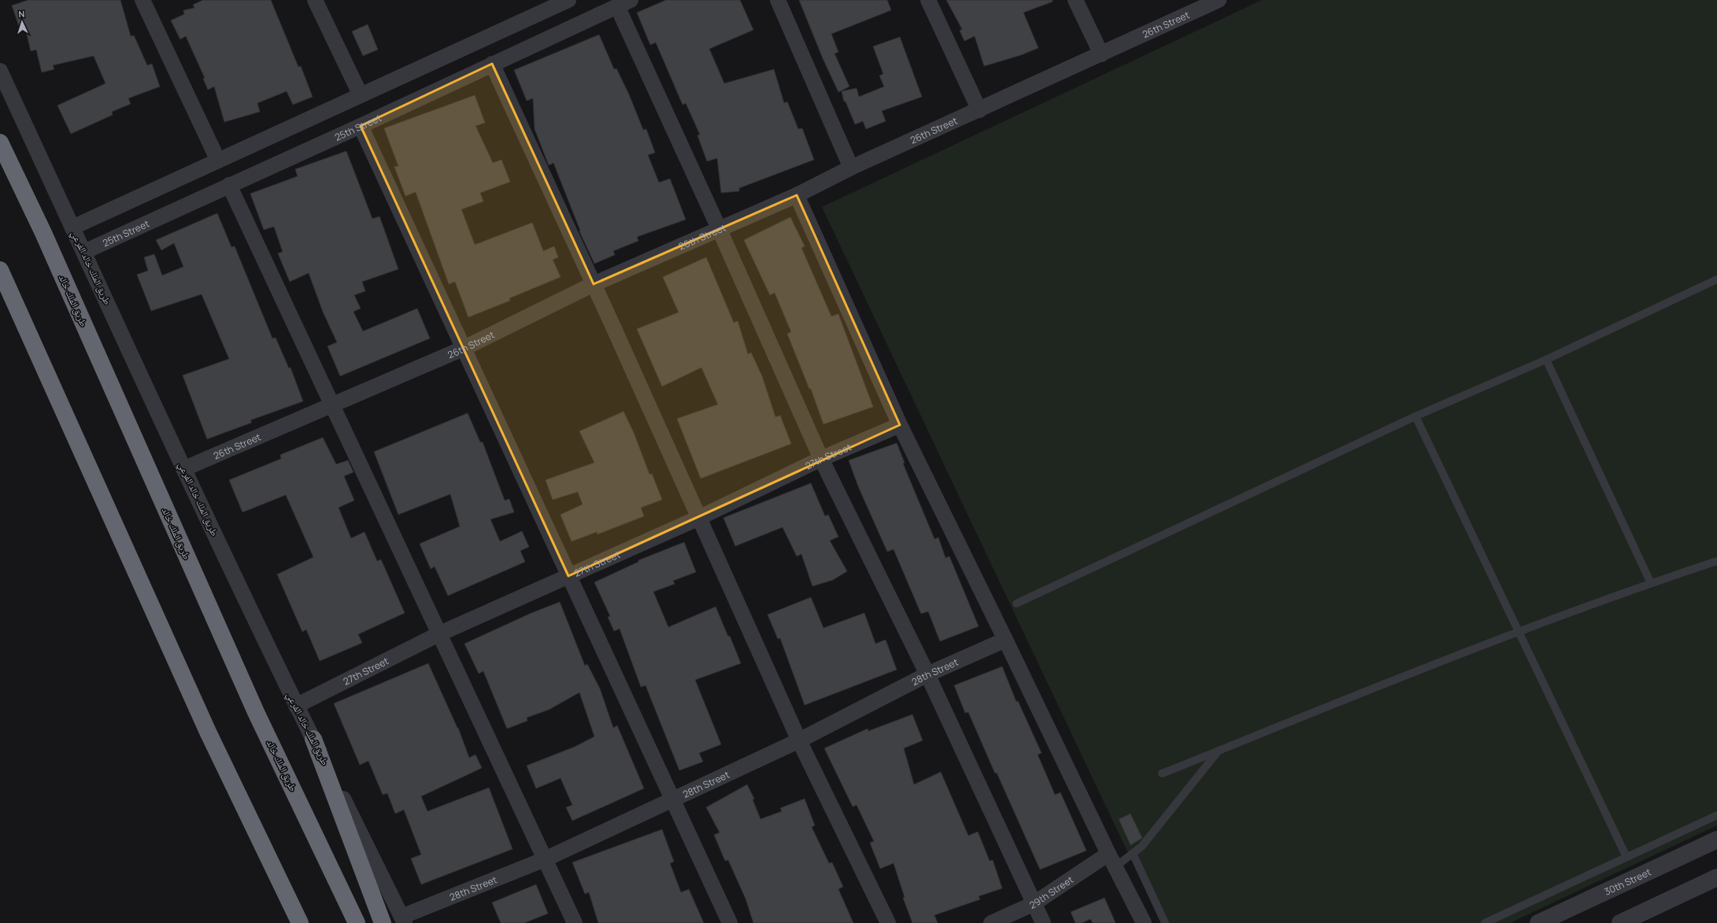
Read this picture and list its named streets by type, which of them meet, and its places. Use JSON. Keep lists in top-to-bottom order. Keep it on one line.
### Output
{"streets":{"highway":["طريق الملك خالد"],"street":["26th Street","25th Street","طريق الملك خالد الفرعي","27th Street","28th Street","30th Street","29th Street"]},"crossings":[["26th Street","طريق الملك خالد الفرعي"],["25th Street","طريق الملك خالد الفرعي"],["طريق الملك خالد الفرعي","27th Street"],["طريق الملك خالد الفرعي","28th Street"]],"north":"top"}
